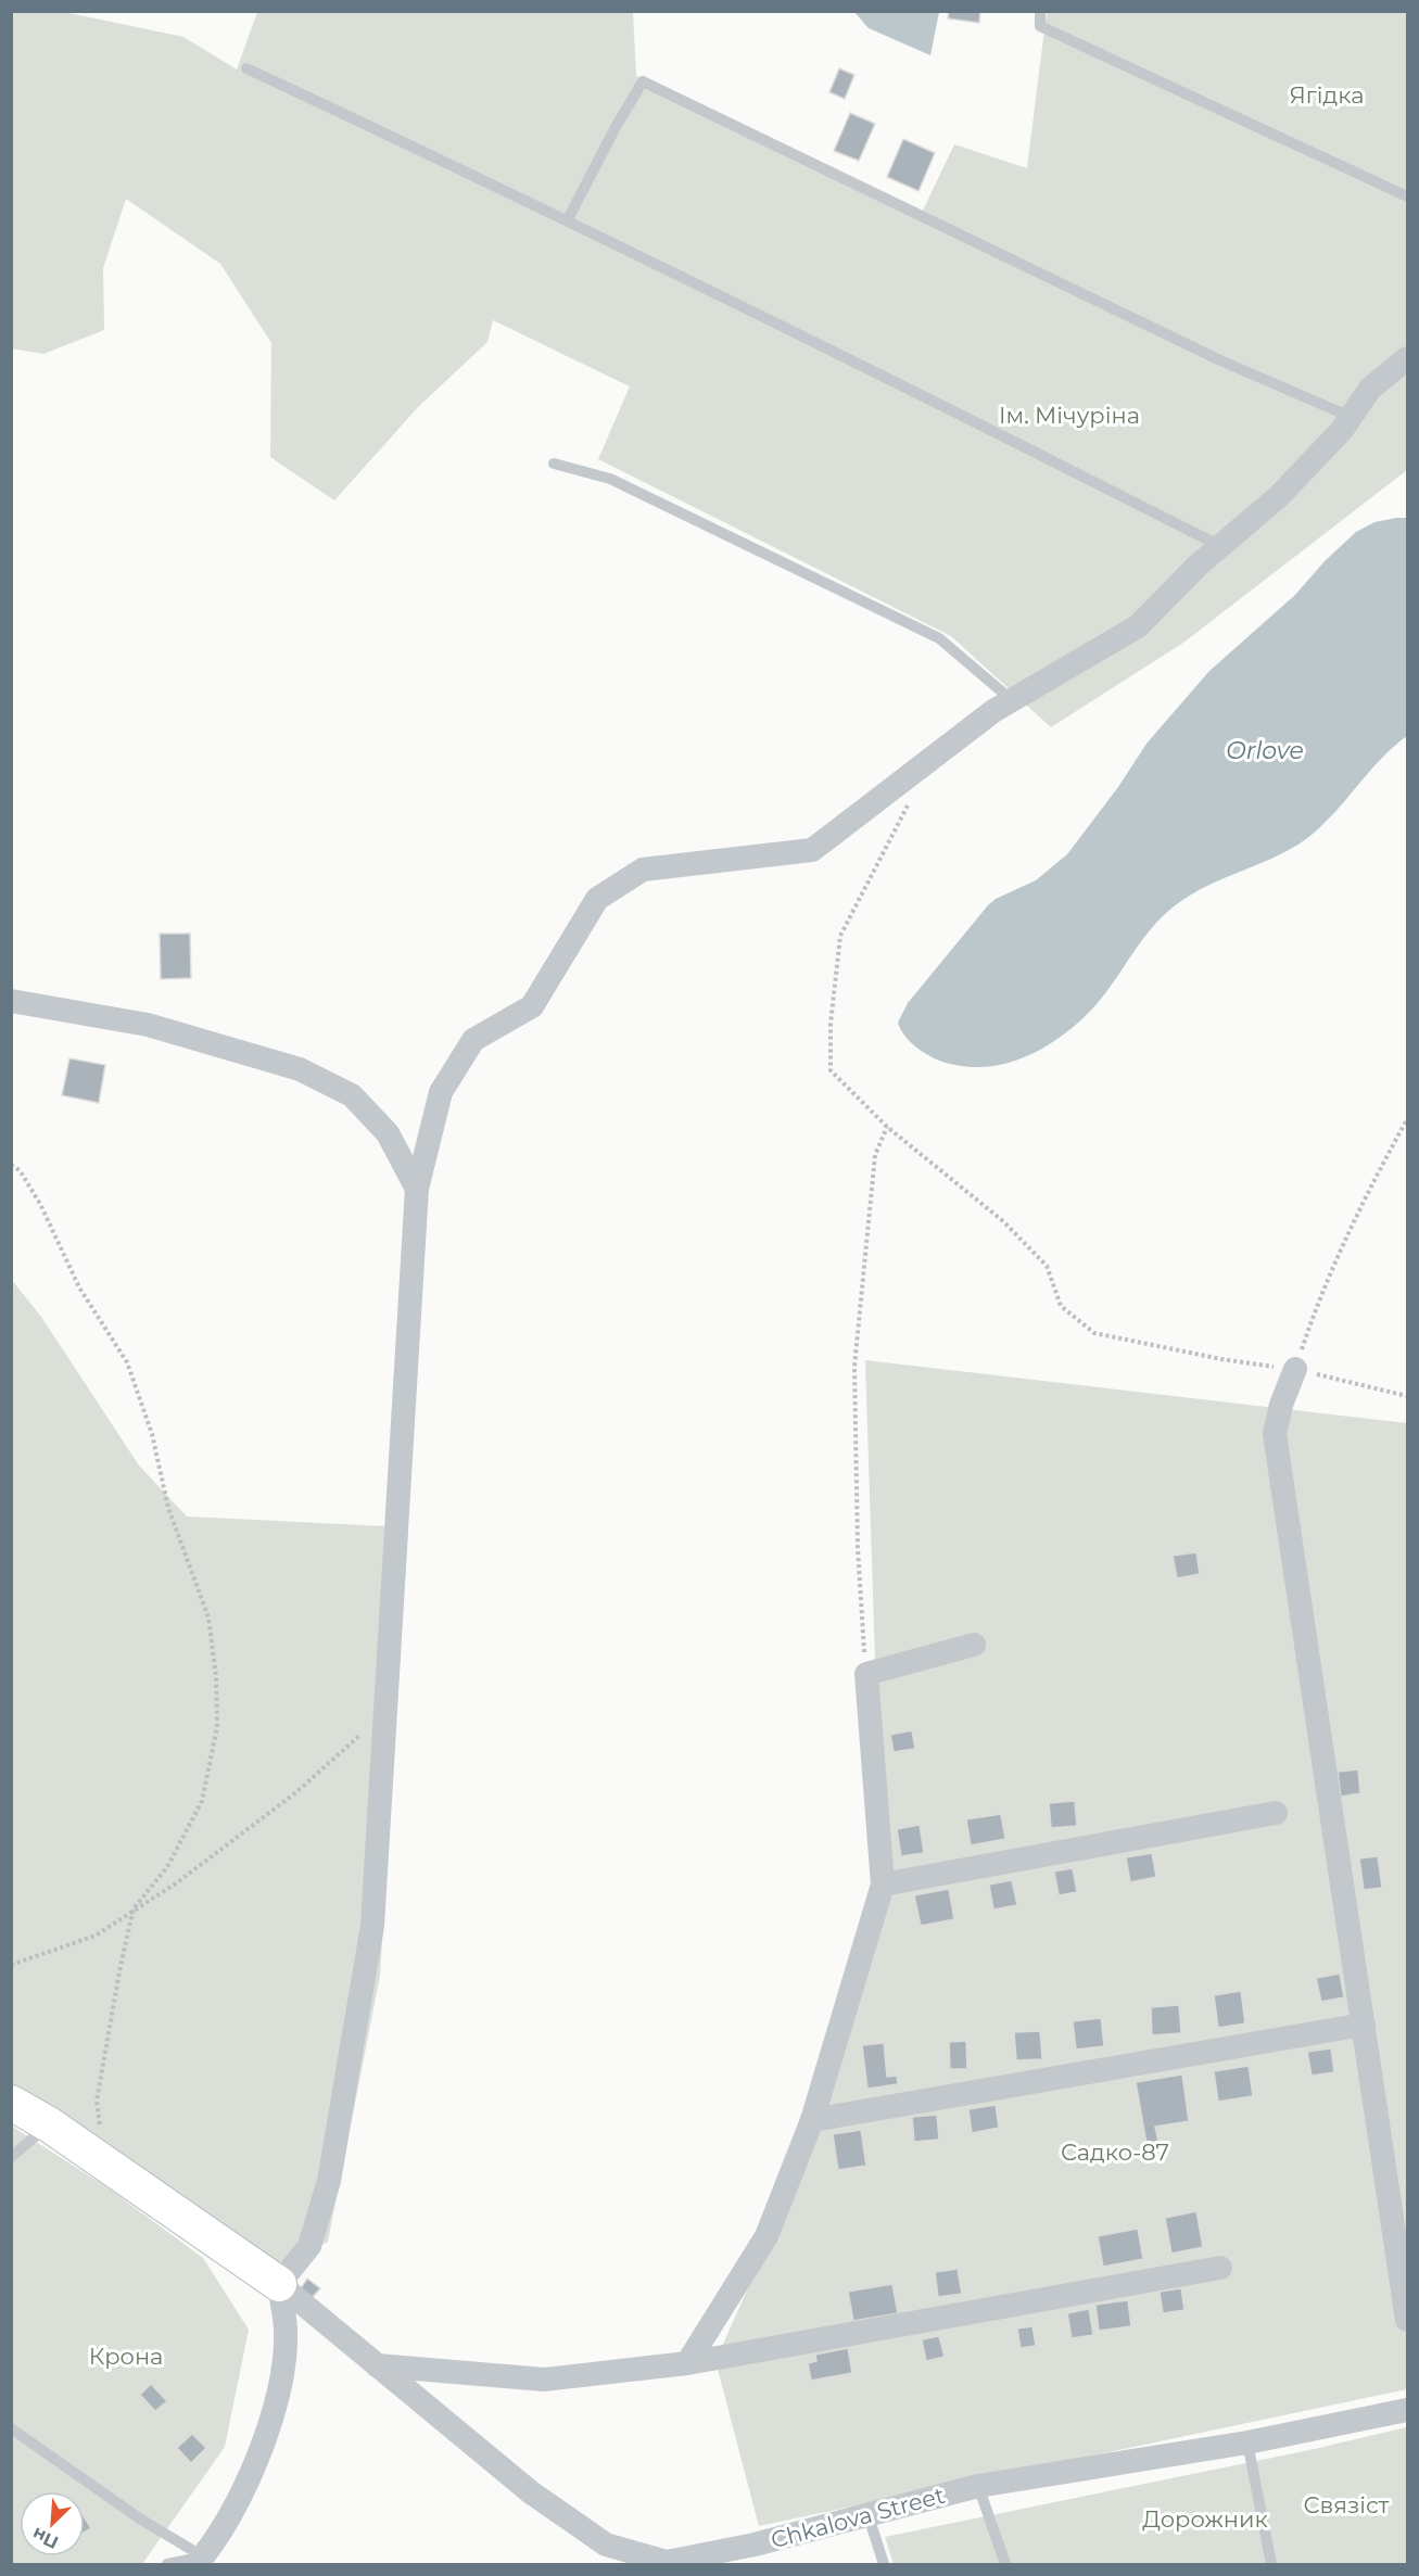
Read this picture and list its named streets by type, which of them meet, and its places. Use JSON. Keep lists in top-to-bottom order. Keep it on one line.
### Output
{"streets":{"street":["Chkalova Street"]},"water":["Orlove"],"parks":["Ягідка","Ім. Мічуріна","Садко-87","Крона","Связіст","Дорожник"],"north":"bottom left"}
